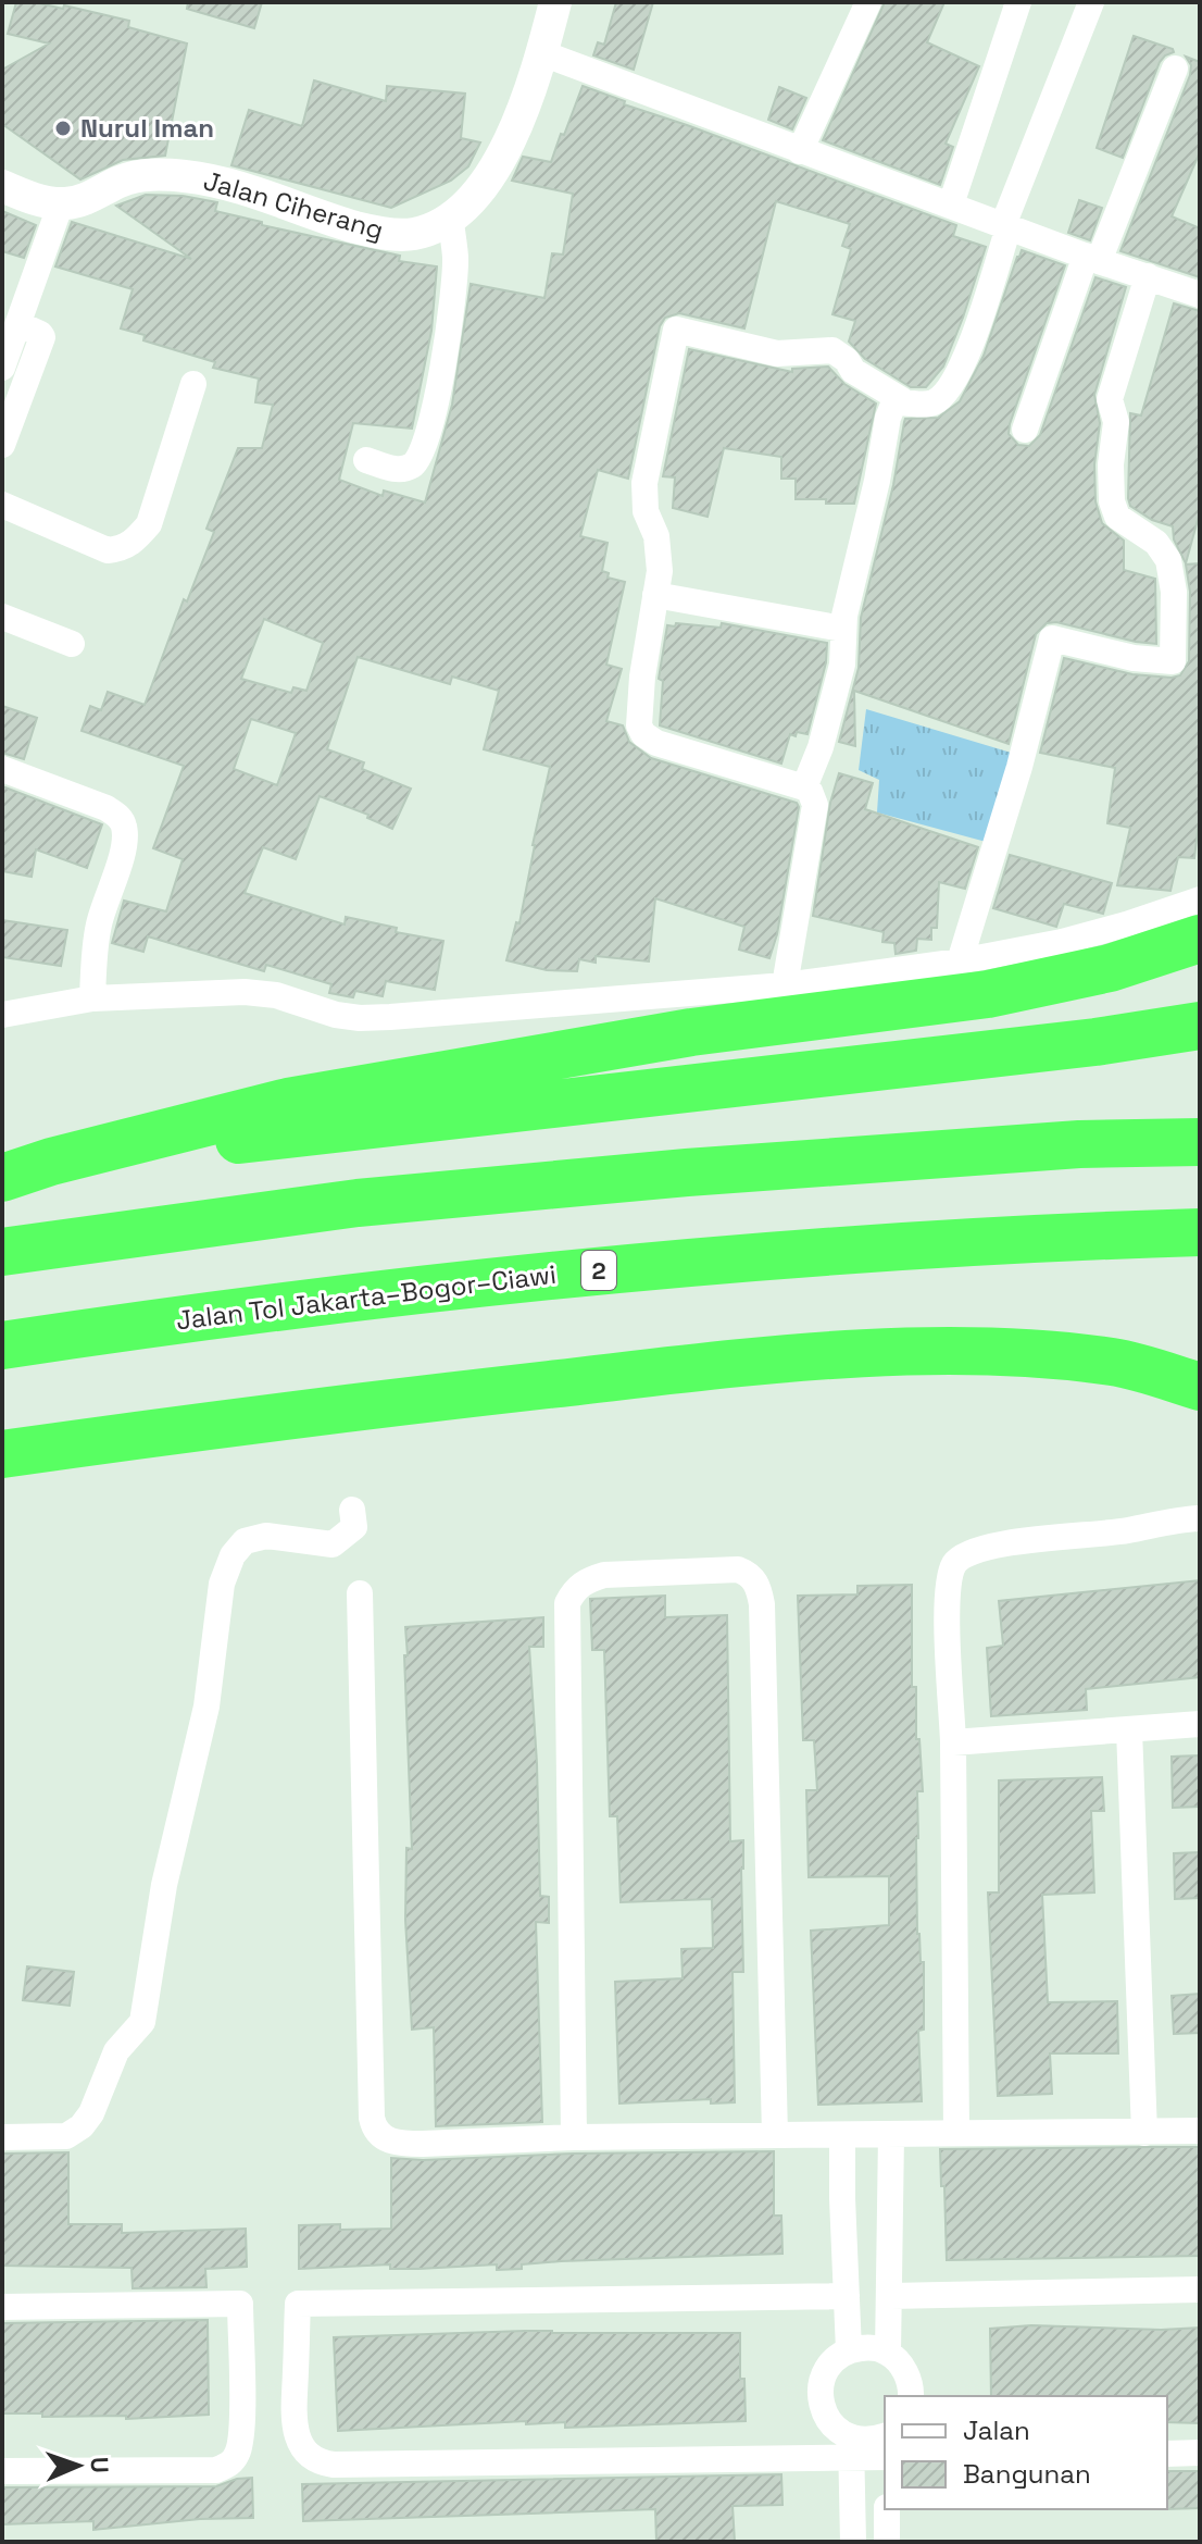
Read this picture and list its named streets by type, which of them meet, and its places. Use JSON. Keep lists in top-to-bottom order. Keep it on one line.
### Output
{"streets":{"highway":["2","Jalan Tol Jakarta–Bogor–Ciawi"],"street":["Jalan Ciherang"]},"places":["Nurul Iman"],"legend":["Jalan","Bangunan"],"north":"right"}
